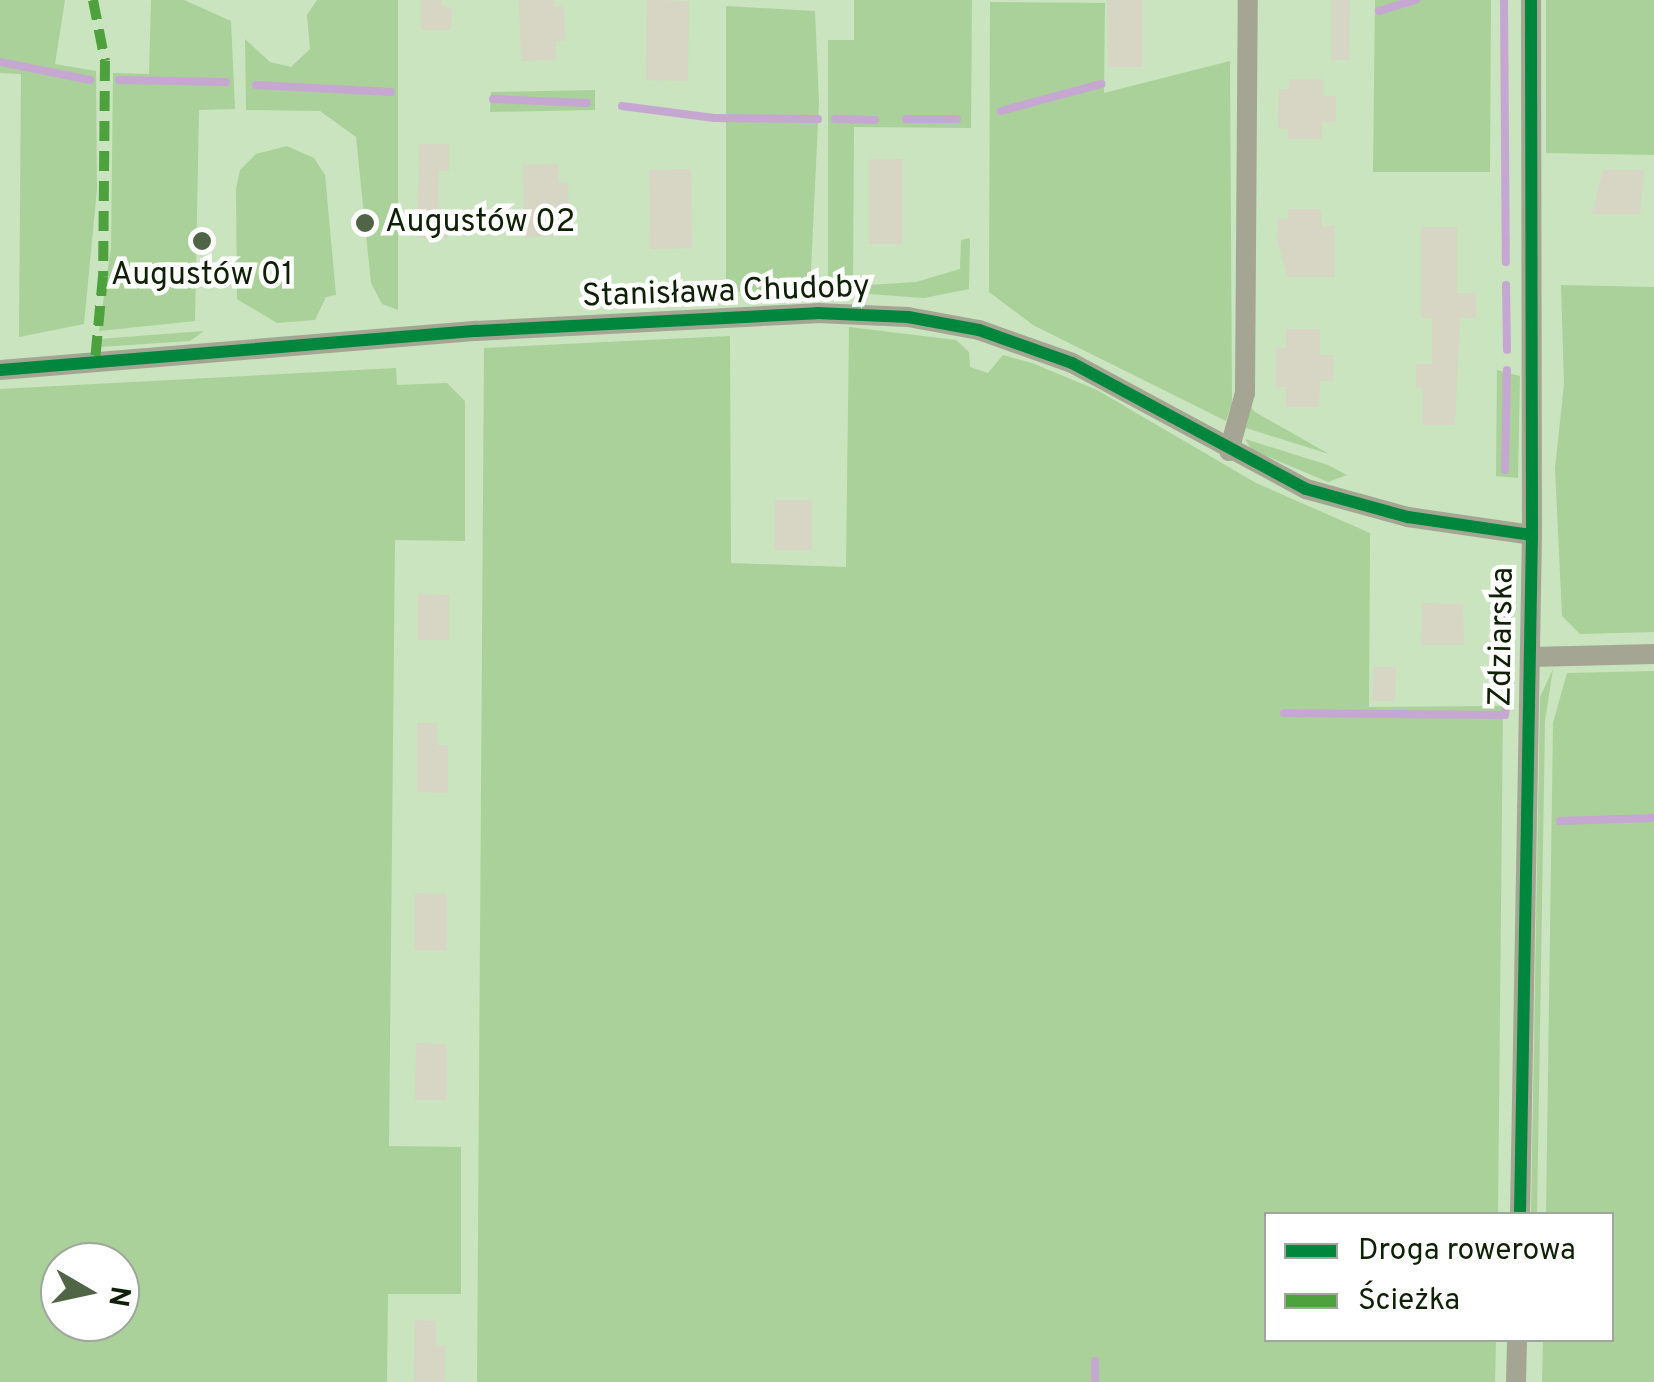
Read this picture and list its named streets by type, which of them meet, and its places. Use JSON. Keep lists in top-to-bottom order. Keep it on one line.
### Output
{"streets":{"street":["Stanisława Chudoby","Zdziarska"]},"crossings":[["Stanisława Chudoby","Zdziarska"]],"places":["Augustów 02","Augustów 01"],"legend":["Droga rowerowa","Ścieżka"],"north":"right"}
